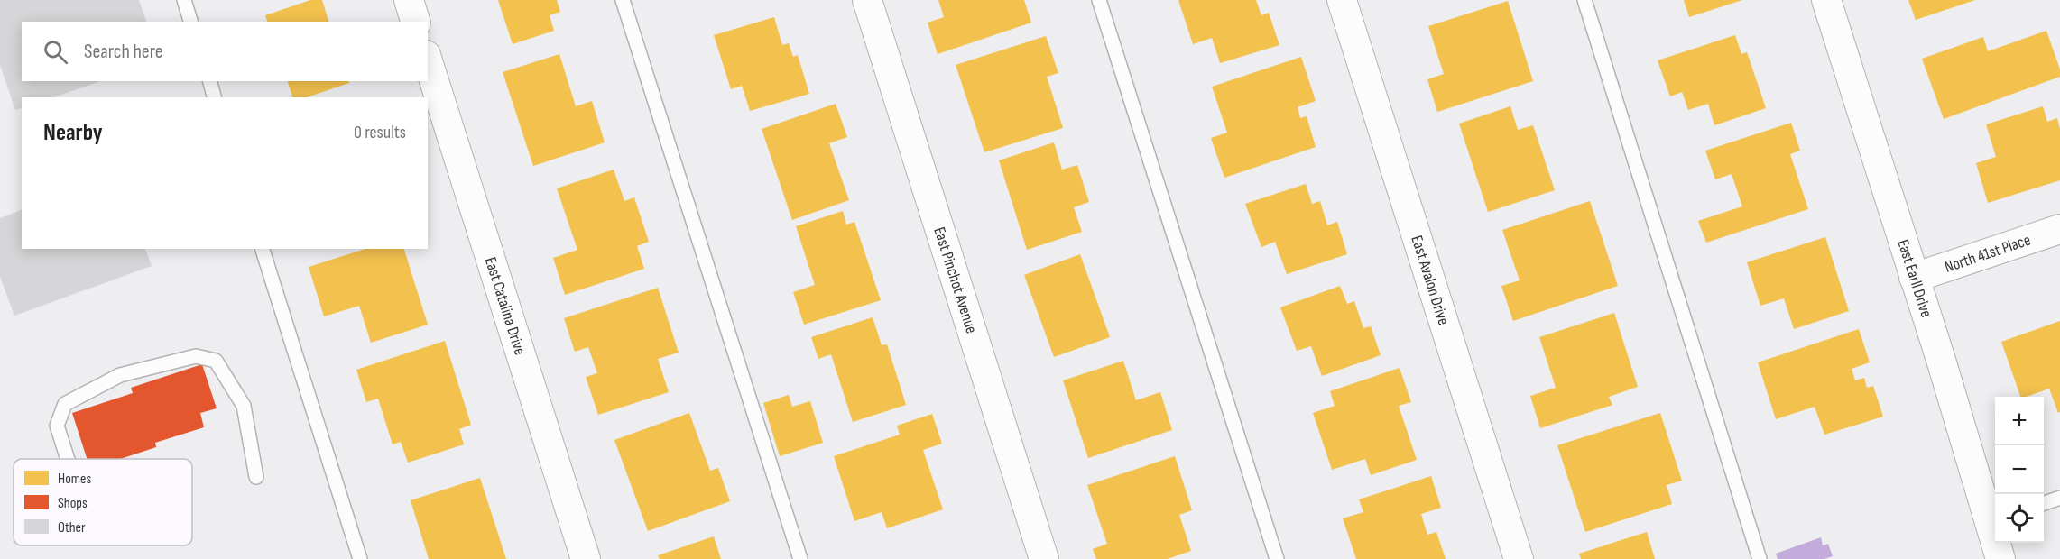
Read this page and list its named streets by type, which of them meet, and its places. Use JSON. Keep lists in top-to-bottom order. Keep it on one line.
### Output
{"streets":{"street":["North 41st Place","East Pinchot Avenue","East Avalon Drive","East Earll Drive","East Catalina Drive"]},"crossings":[["North 41st Place","East Earll Drive"]],"legend":["Homes","Shops","Other"],"page":{"search":"Search here","heading":["Nearby","0 results"],"map_buttons":["+","−"]}}
